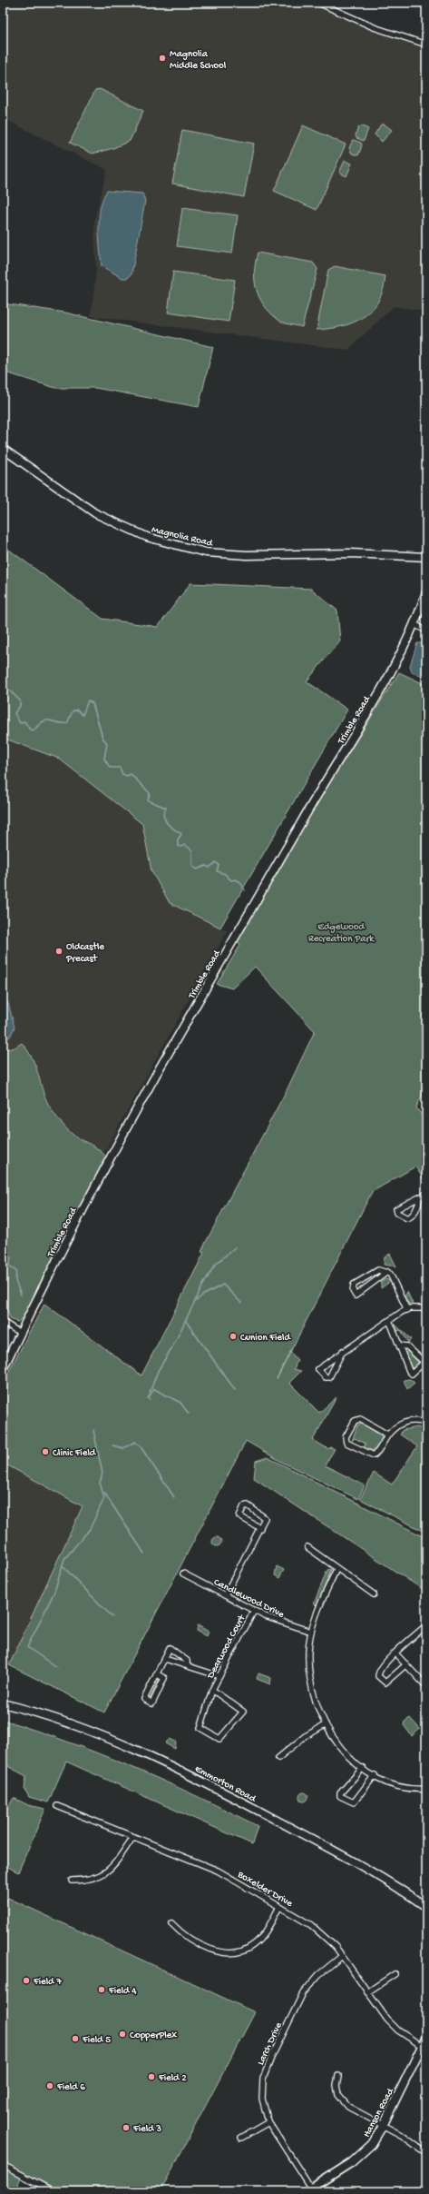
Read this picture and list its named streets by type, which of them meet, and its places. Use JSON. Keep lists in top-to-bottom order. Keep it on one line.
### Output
{"streets":{"street":["Magnolia Road","Trimble Road","Candlewood Drive","Dearwood Court","Emmorton Road","Boxelder Drive","Larch Drive","Hanson Road"]},"crossings":[["Candlewood Drive","Dearwood Court"],["Boxelder Drive","Larch Drive"],["Boxelder Drive","Hanson Road"],["Larch Drive","Hanson Road"]],"parks":["Edgewood Recreation Park"],"places":["Magnolia Middle School","Oldcastle Precast","Cunion Field","Clinic Field","Field 7","Field 4","CopperPlex","Field 5","Field 2","Field 6","Field 3"]}
